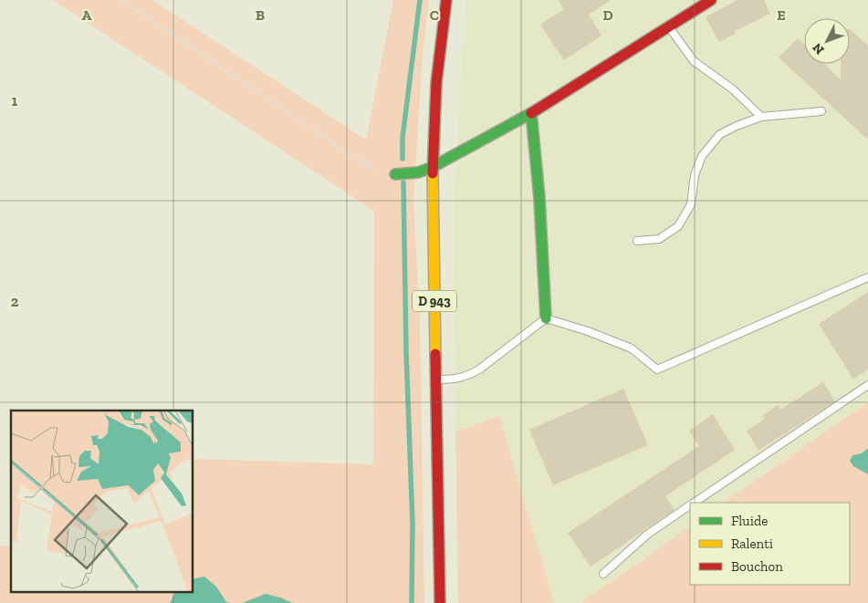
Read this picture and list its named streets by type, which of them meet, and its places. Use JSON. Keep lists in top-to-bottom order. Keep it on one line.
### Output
{"streets":{"main road":["D 943"]},"legend":["Fluide","Ralenti","Bouchon"],"north":"bottom left","grid":{"columns":["A","B","C","D","E"],"rows":["1","2"]}}
